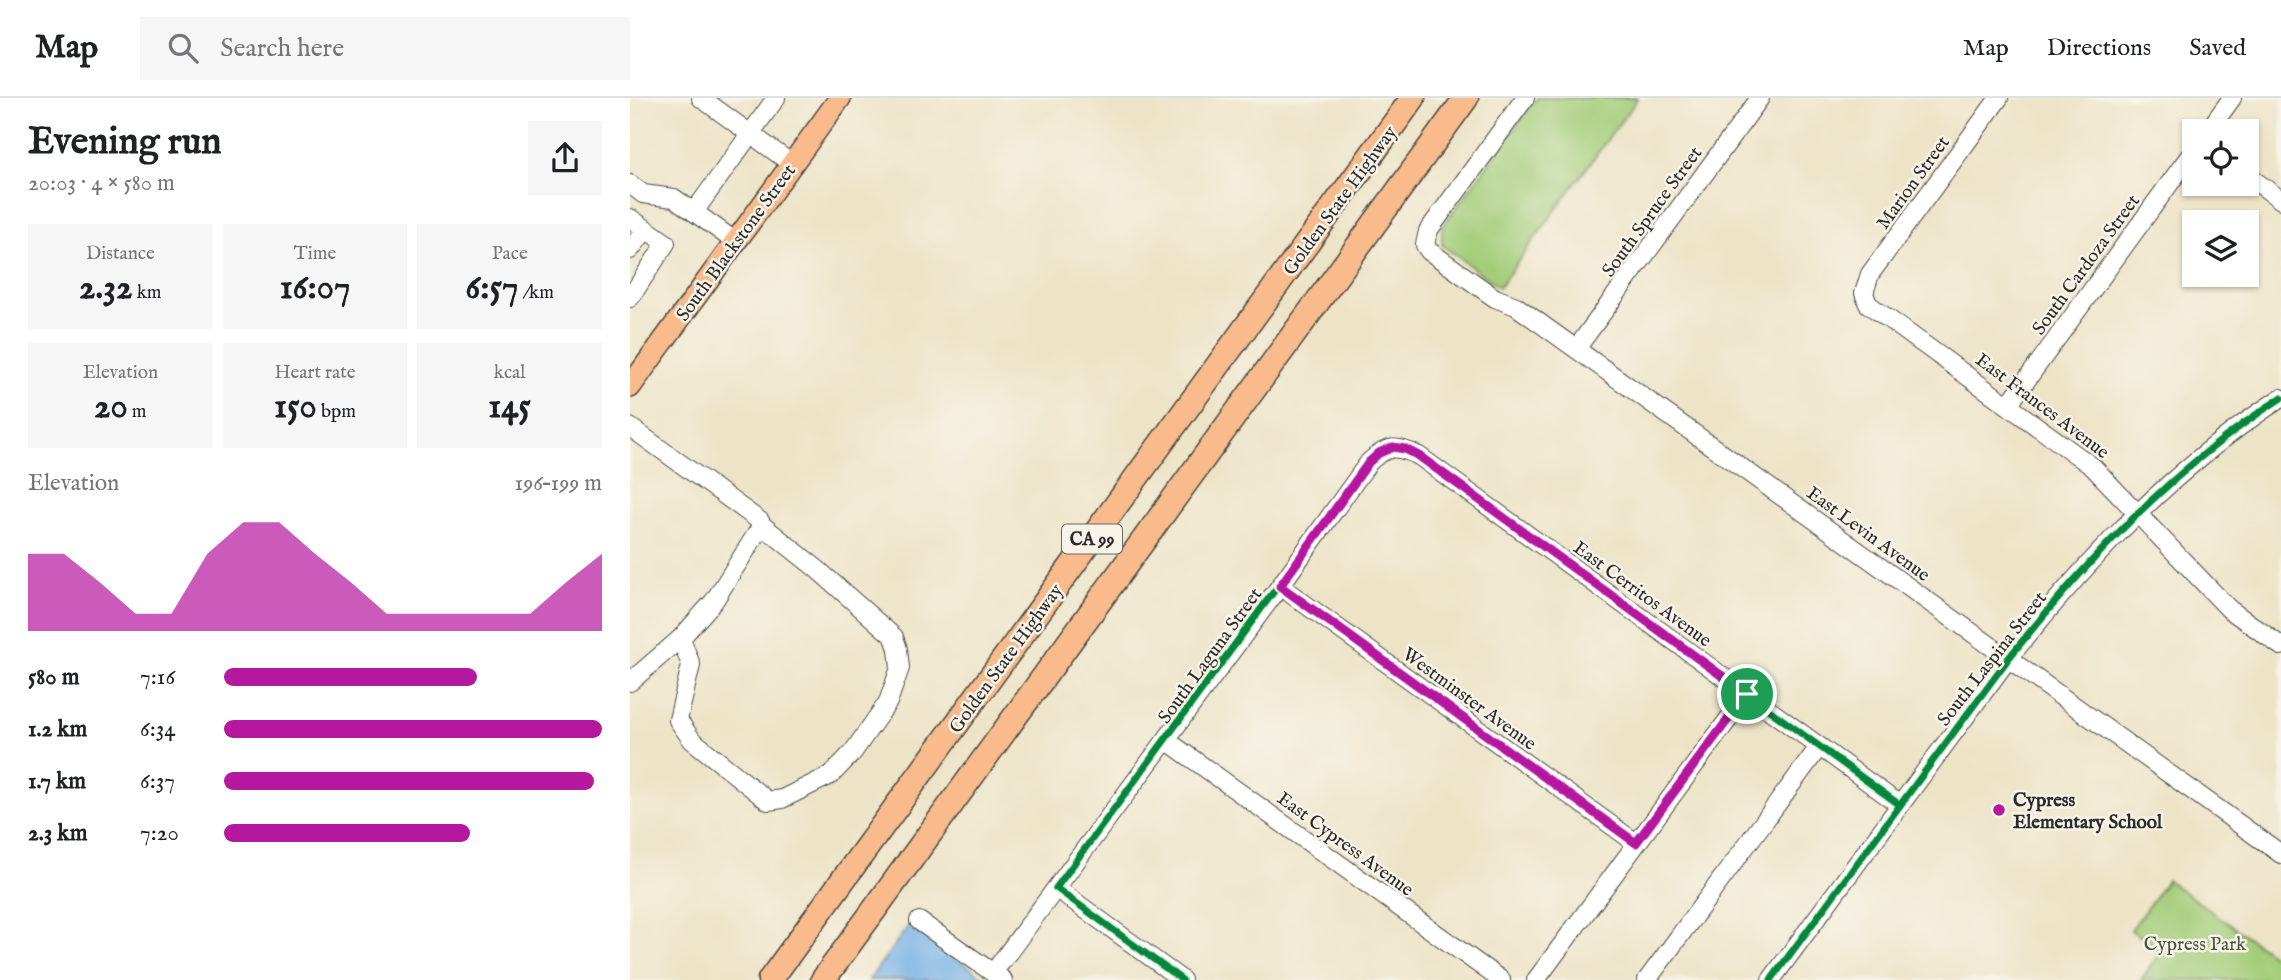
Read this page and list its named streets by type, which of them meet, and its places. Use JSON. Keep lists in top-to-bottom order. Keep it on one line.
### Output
{"streets":{"highway":["Golden State Highway","CA 99"],"main road":["South Blackstone Street"],"street":["Marion Street","South Spruce Street","South Cardoza Street","East Frances Avenue","East Levin Avenue","East Cerritos Avenue","South Laguna Street","South Laspina Street","Westminster Avenue","East Cypress Avenue"]},"crossings":[["Marion Street","East Frances Avenue"],["South Spruce Street","East Levin Avenue"],["South Cardoza Street","East Frances Avenue"],["East Frances Avenue","South Laspina Street"],["East Levin Avenue","South Laspina Street"],["East Cerritos Avenue","South Laguna Street"],["East Cerritos Avenue","South Laspina Street"],["South Laguna Street","Westminster Avenue"],["South Laguna Street","East Cypress Avenue"]],"parks":["Cypress Park"],"places":["Cypress Elementary School"],"page":{"header":"Map","search":"Search here","nav":["Map","Directions","Saved"],"heading":["Evening run","20:03 · 4 × 580 m"],"stats":[["Distance","2.32 km"],["Time","16:07"],["Pace","6:57 /km"],["Elevation","20 m"],["Heart rate","150 bpm"],["kcal","145"]],"chart":["Elevation","196–199 m"],"list":[{"name":"580 m","note":"7:16"},{"name":"1.2 km","note":"6:34"},{"name":"1.7 km","note":"6:37"},{"name":"2.3 km","note":"7:20"}]}}
